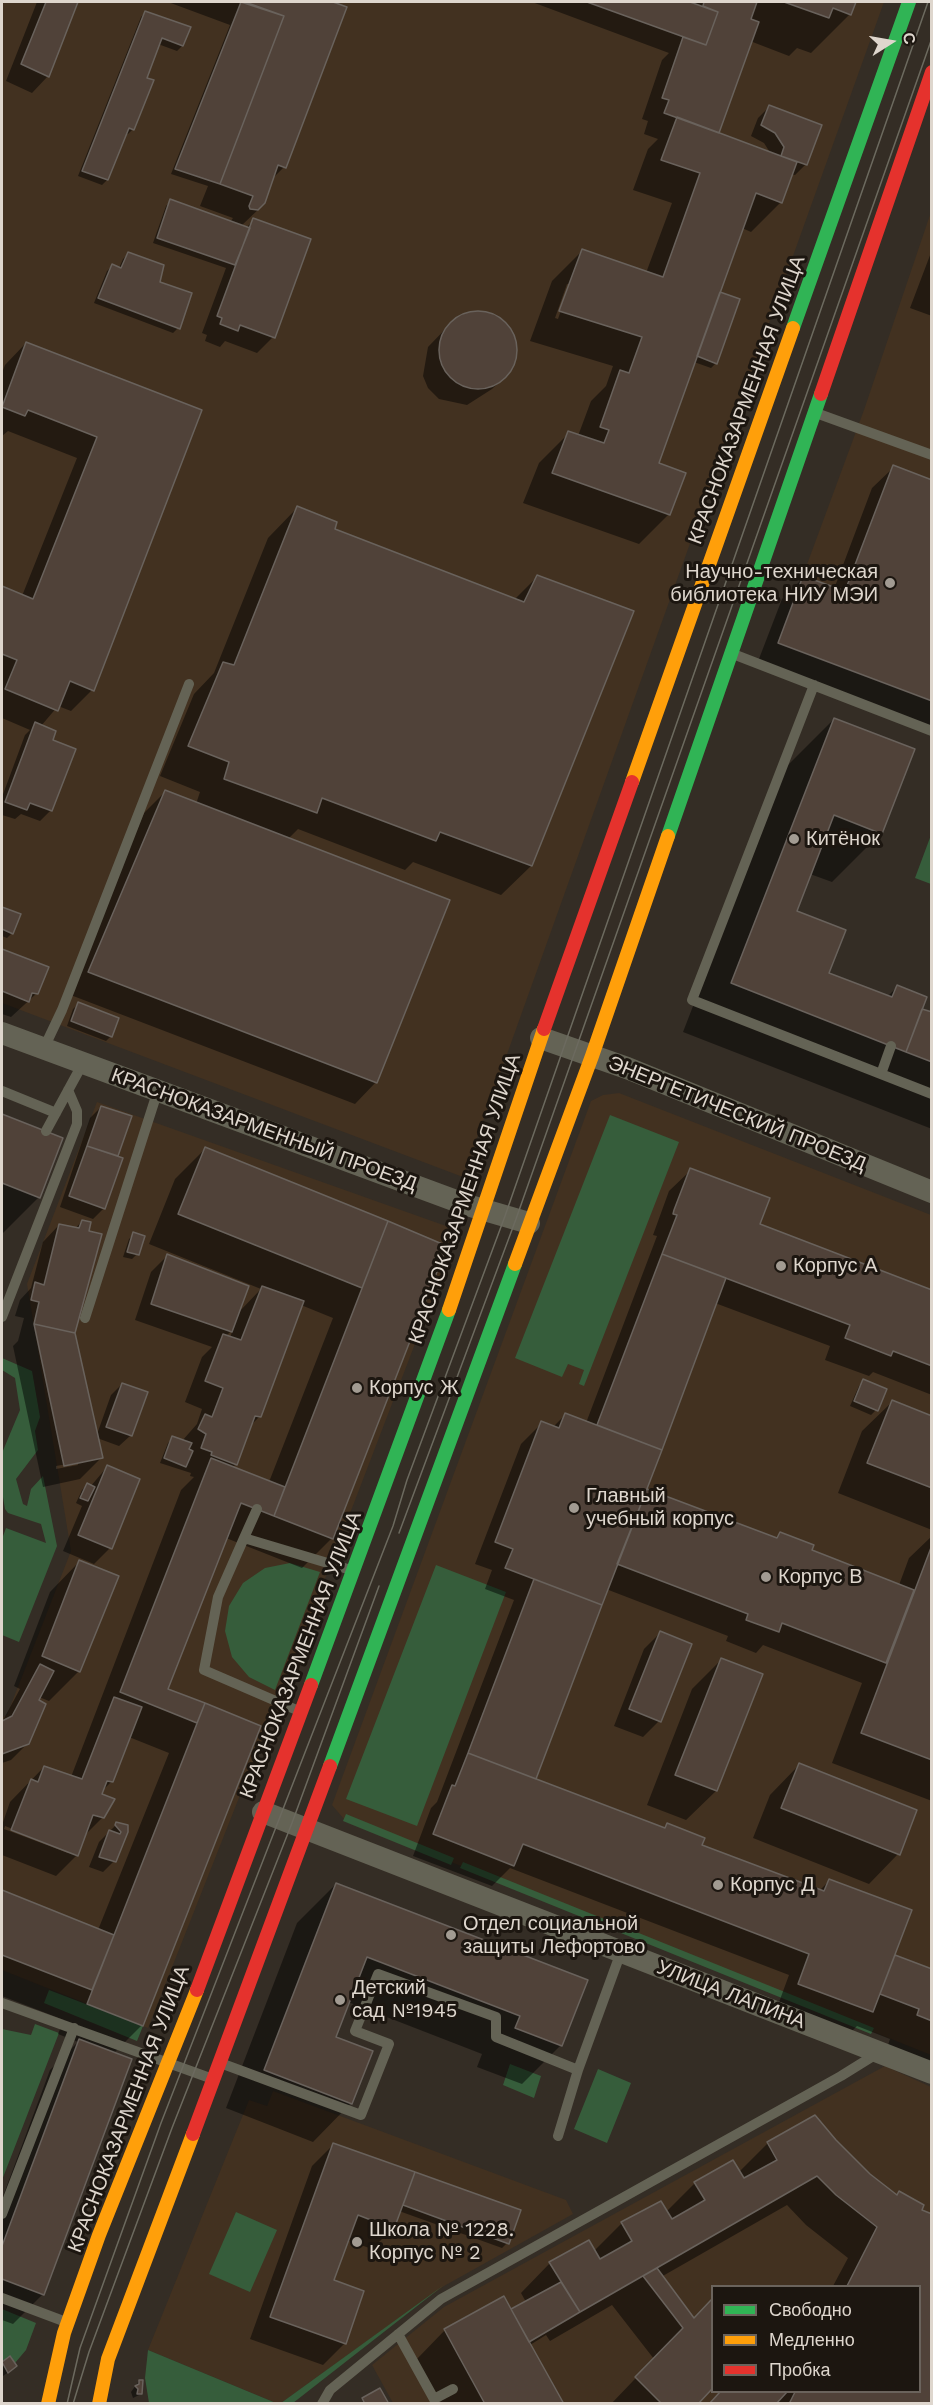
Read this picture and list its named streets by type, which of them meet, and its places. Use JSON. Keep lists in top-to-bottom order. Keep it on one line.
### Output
{"streets":{"main road":["КРАСНОКАЗАРМЕННАЯ УЛИЦА"],"street":["ЭНЕРГЕТИЧЕСКИЙ ПРОЕЗД","КРАСНОКАЗАРМЕННЫЙ ПРОЕЗД","УЛИЦА ЛАПИНА"]},"crossings":[["КРАСНОКАЗАРМЕННАЯ УЛИЦА","ЭНЕРГЕТИЧЕСКИЙ ПРОЕЗД"],["КРАСНОКАЗАРМЕННАЯ УЛИЦА","КРАСНОКАЗАРМЕННЫЙ ПРОЕЗД"],["КРАСНОКАЗАРМЕННАЯ УЛИЦА","УЛИЦА ЛАПИНА"]],"places":["Научно-техническая библиотека НИУ МЭИ","Китёнок","Корпус А","Корпус Ж","Главный учебный корпус","Корпус В","Корпус Д","Отдел социальной защиты Лефортово","Детский сад №1945","Школа № 1228. Корпус № 2"],"legend":["Свободно","Медленно","Пробка"],"north":"right"}
